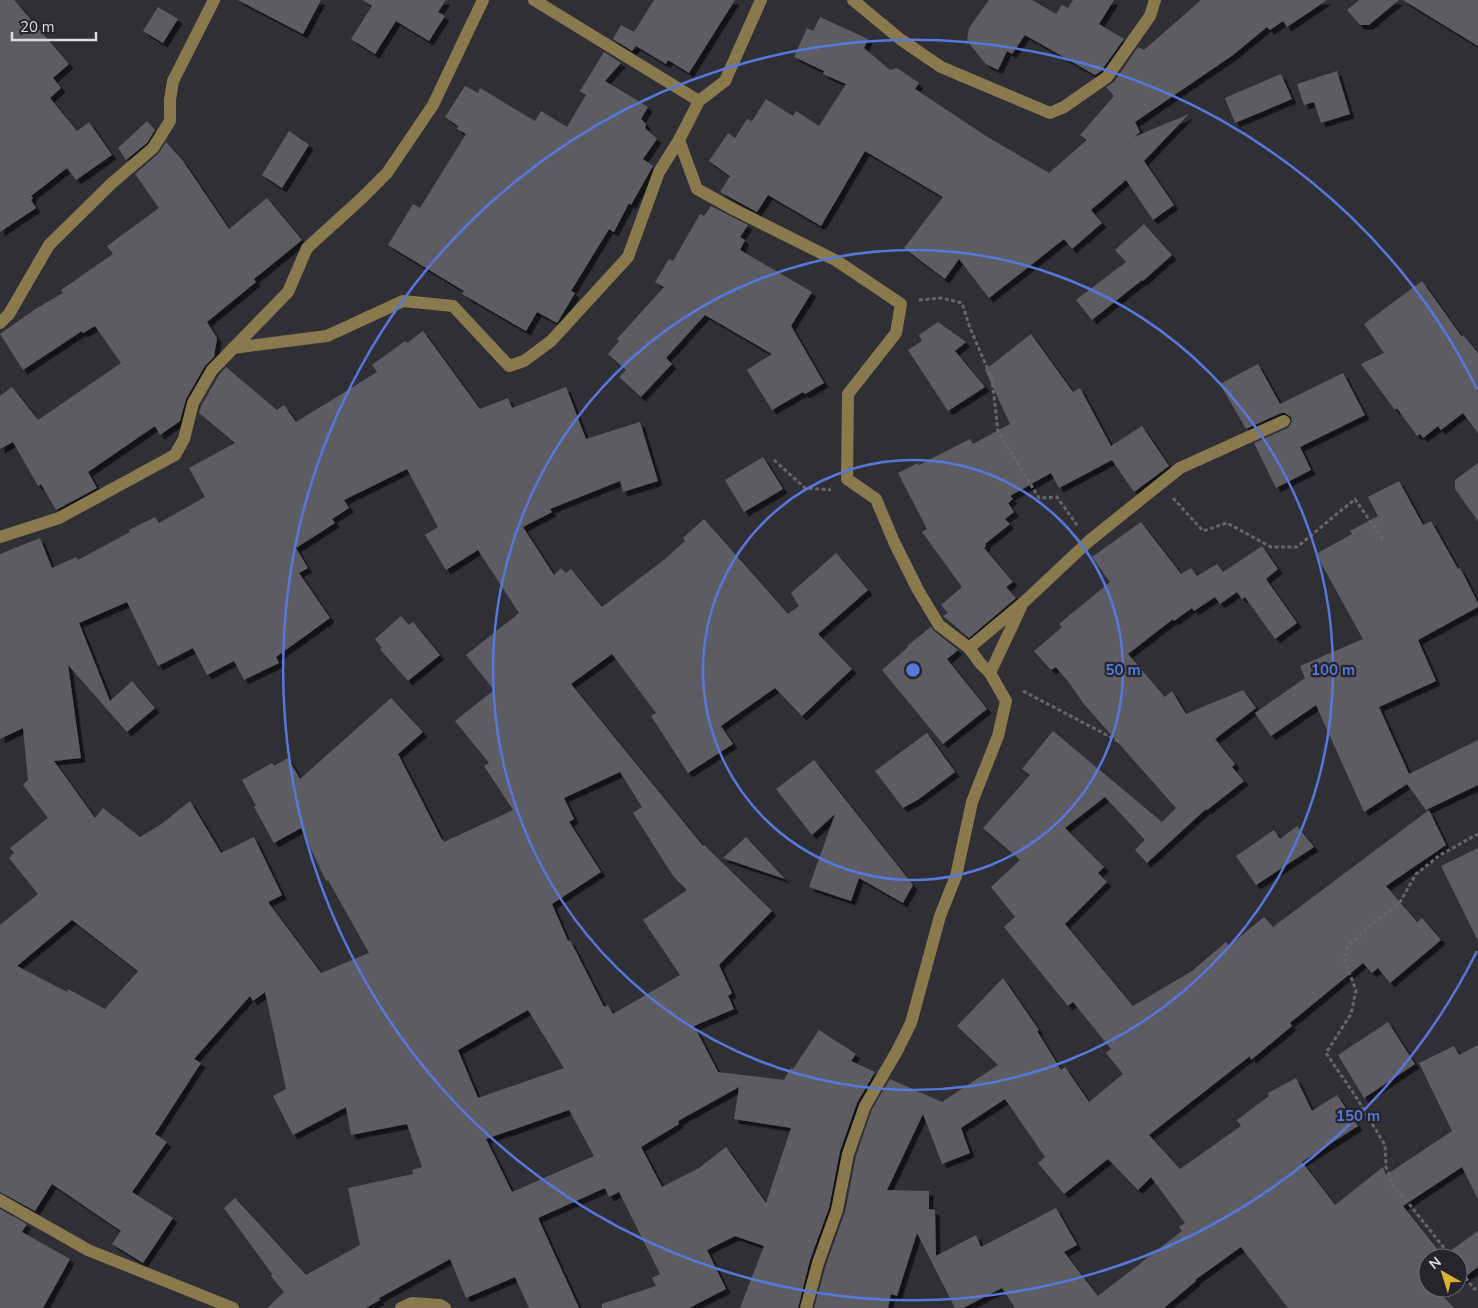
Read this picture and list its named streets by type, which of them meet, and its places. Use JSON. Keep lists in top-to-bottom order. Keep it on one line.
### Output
{"scale_bar":"20 m","north":"top left","rings":["50 m","100 m","150 m"]}
